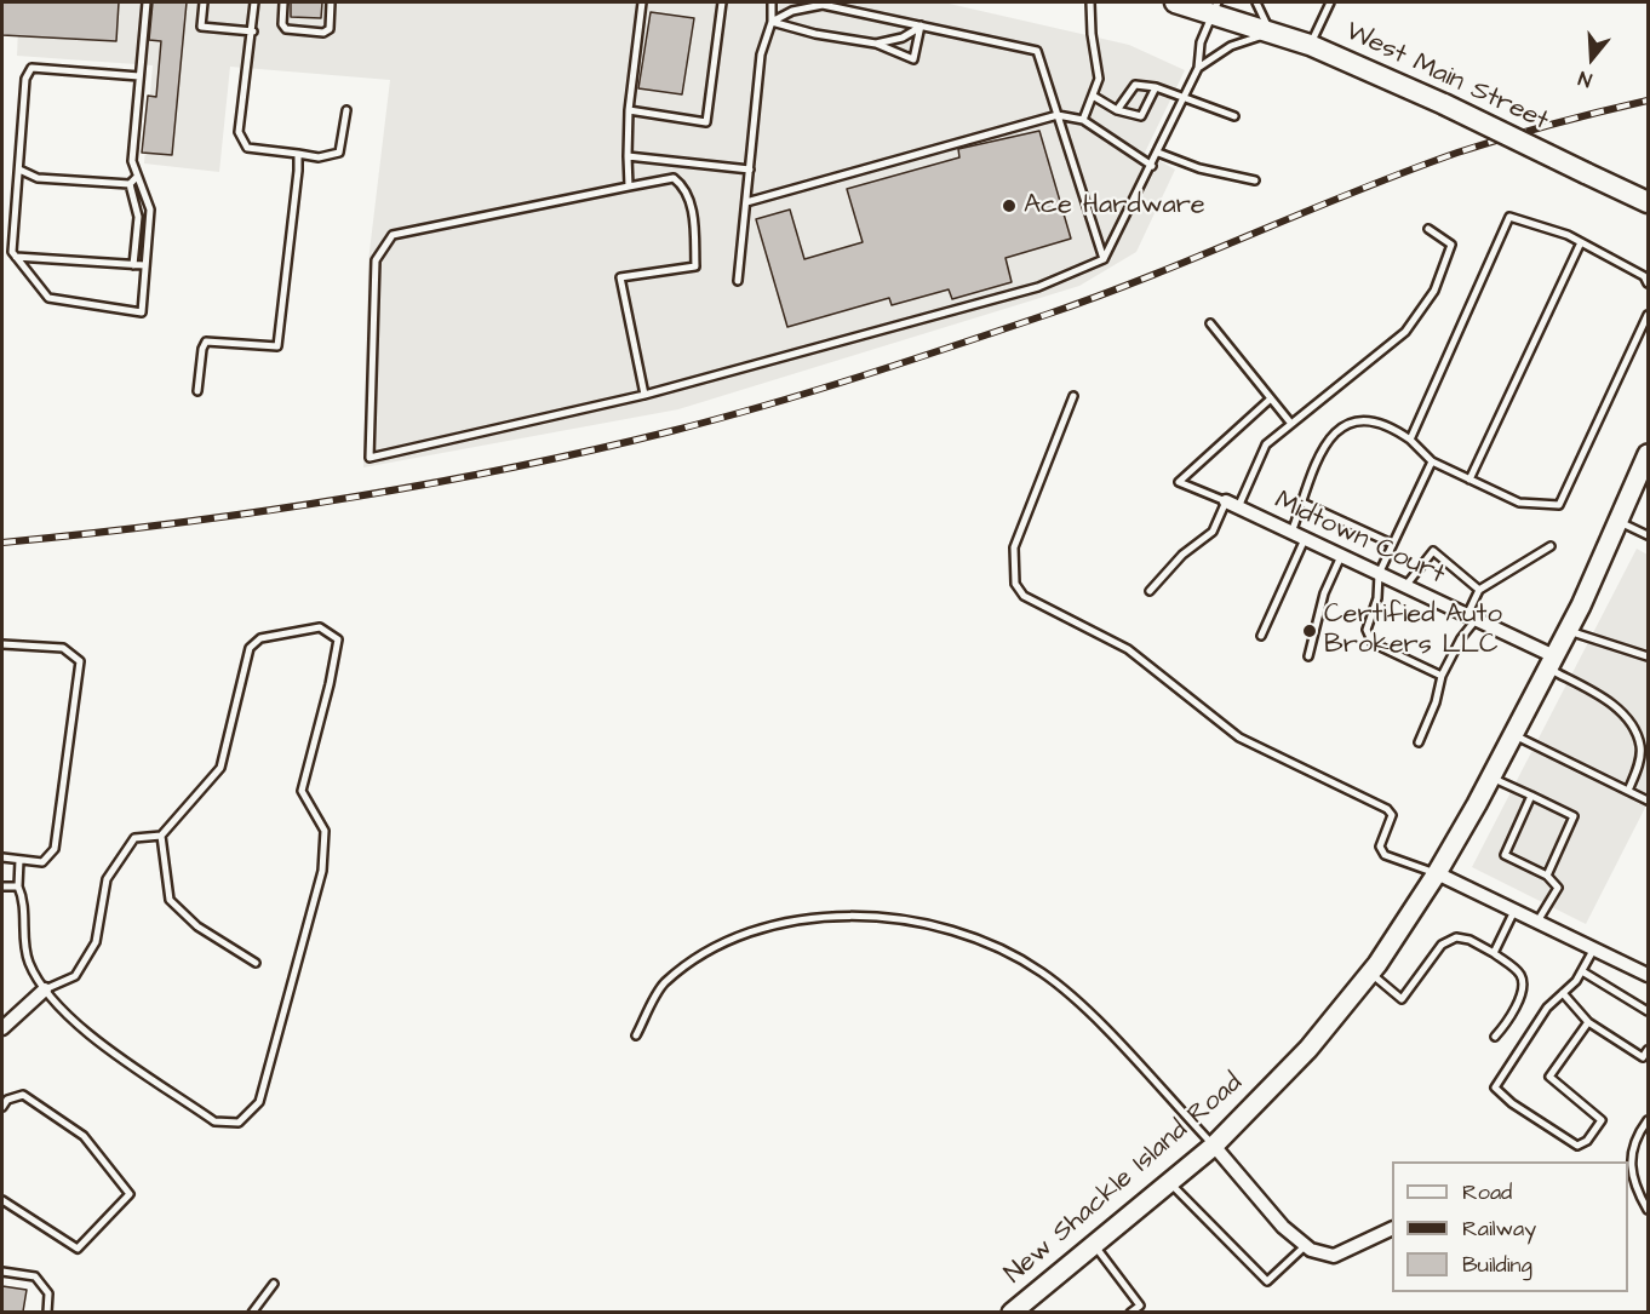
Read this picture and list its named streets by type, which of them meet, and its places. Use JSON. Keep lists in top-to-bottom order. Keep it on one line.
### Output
{"streets":{"main road":["West Main Street","New Shackle Island Road"],"street":["Midtown Court"]},"crossings":[["Midtown Court","New Shackle Island Road"]],"places":["Ace Hardware","Certified Auto Brokers LLC"],"legend":["Road","Railway","Building"],"north":"bottom"}
